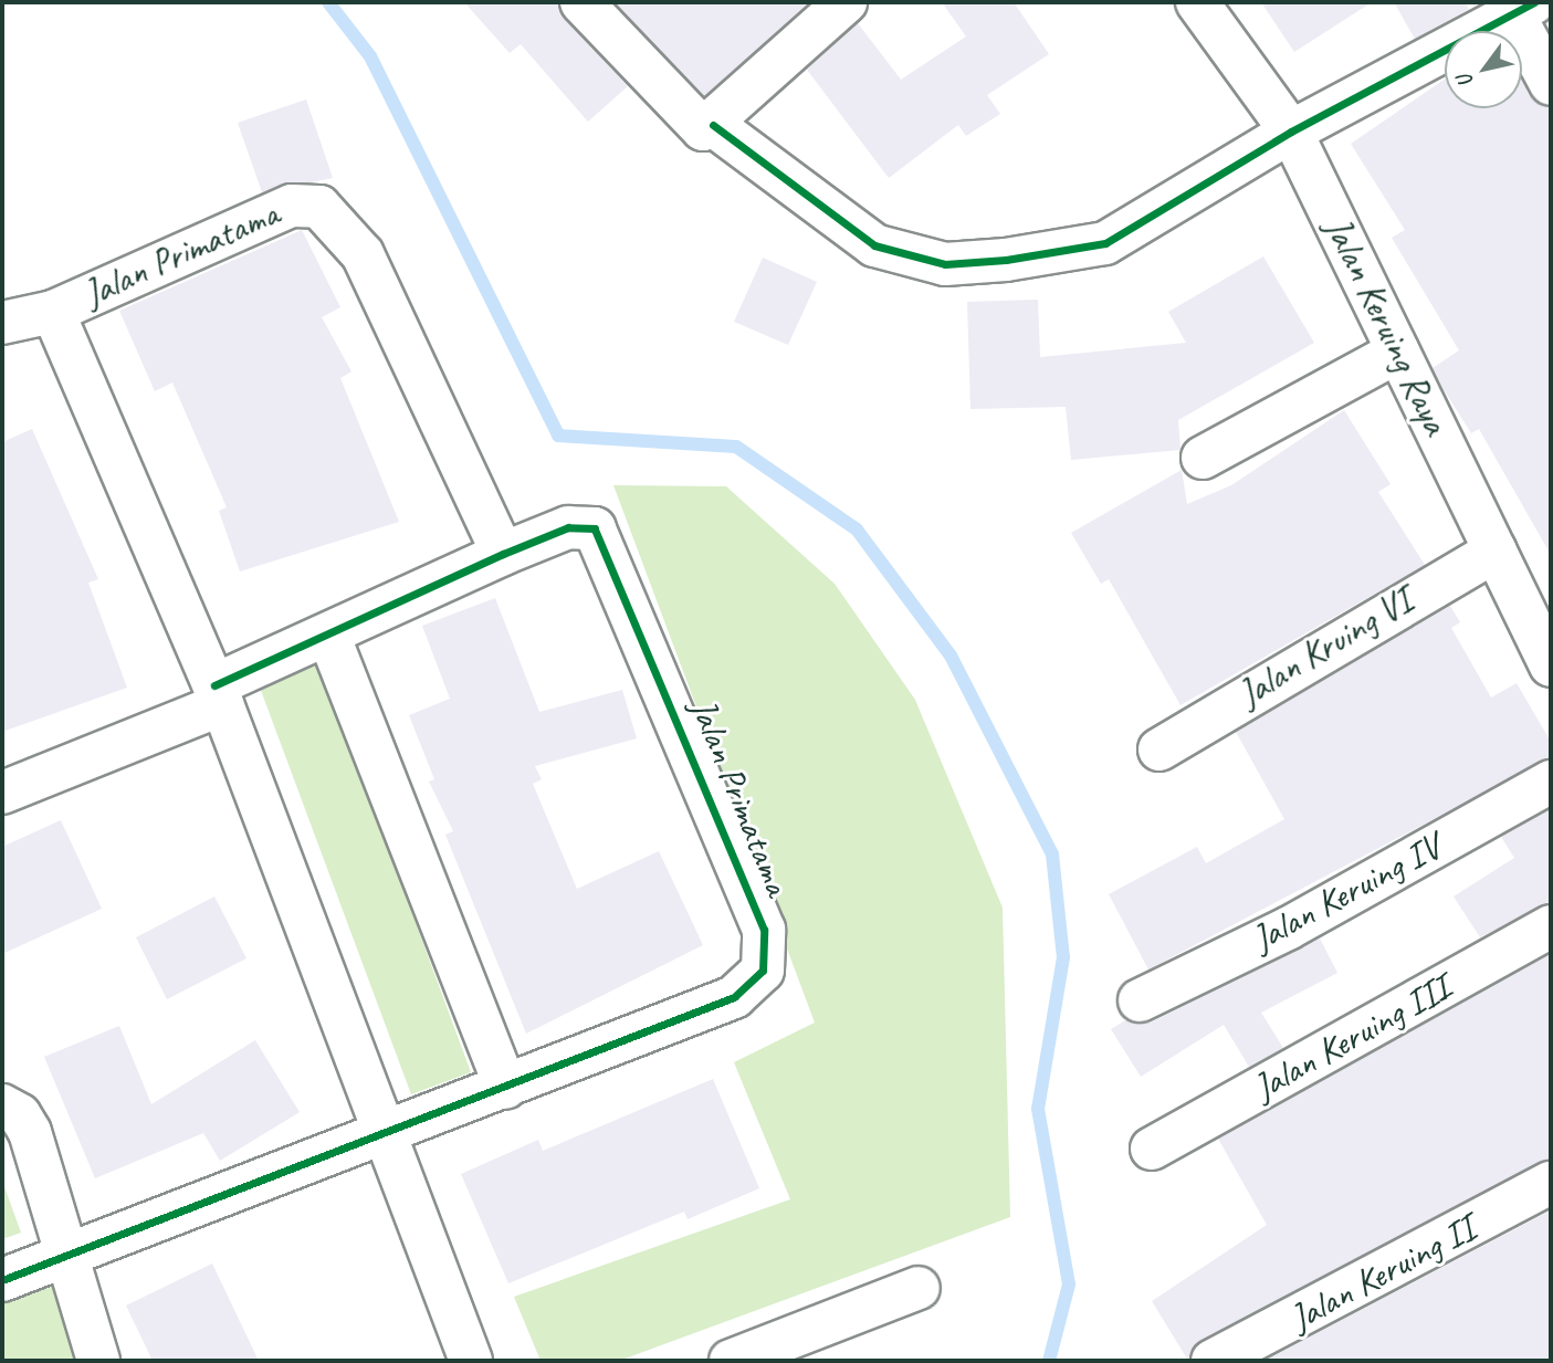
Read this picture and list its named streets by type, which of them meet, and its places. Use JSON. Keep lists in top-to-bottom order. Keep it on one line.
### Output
{"streets":{"street":["Jalan Primatama","Jalan Keruing Raya","Jalan Kruing VI","Jalan Keruing IV","Jalan Keruing III","Jalan Keruing II"]},"crossings":[["Jalan Keruing Raya","Jalan Kruing VI"]],"north":"bottom left"}
